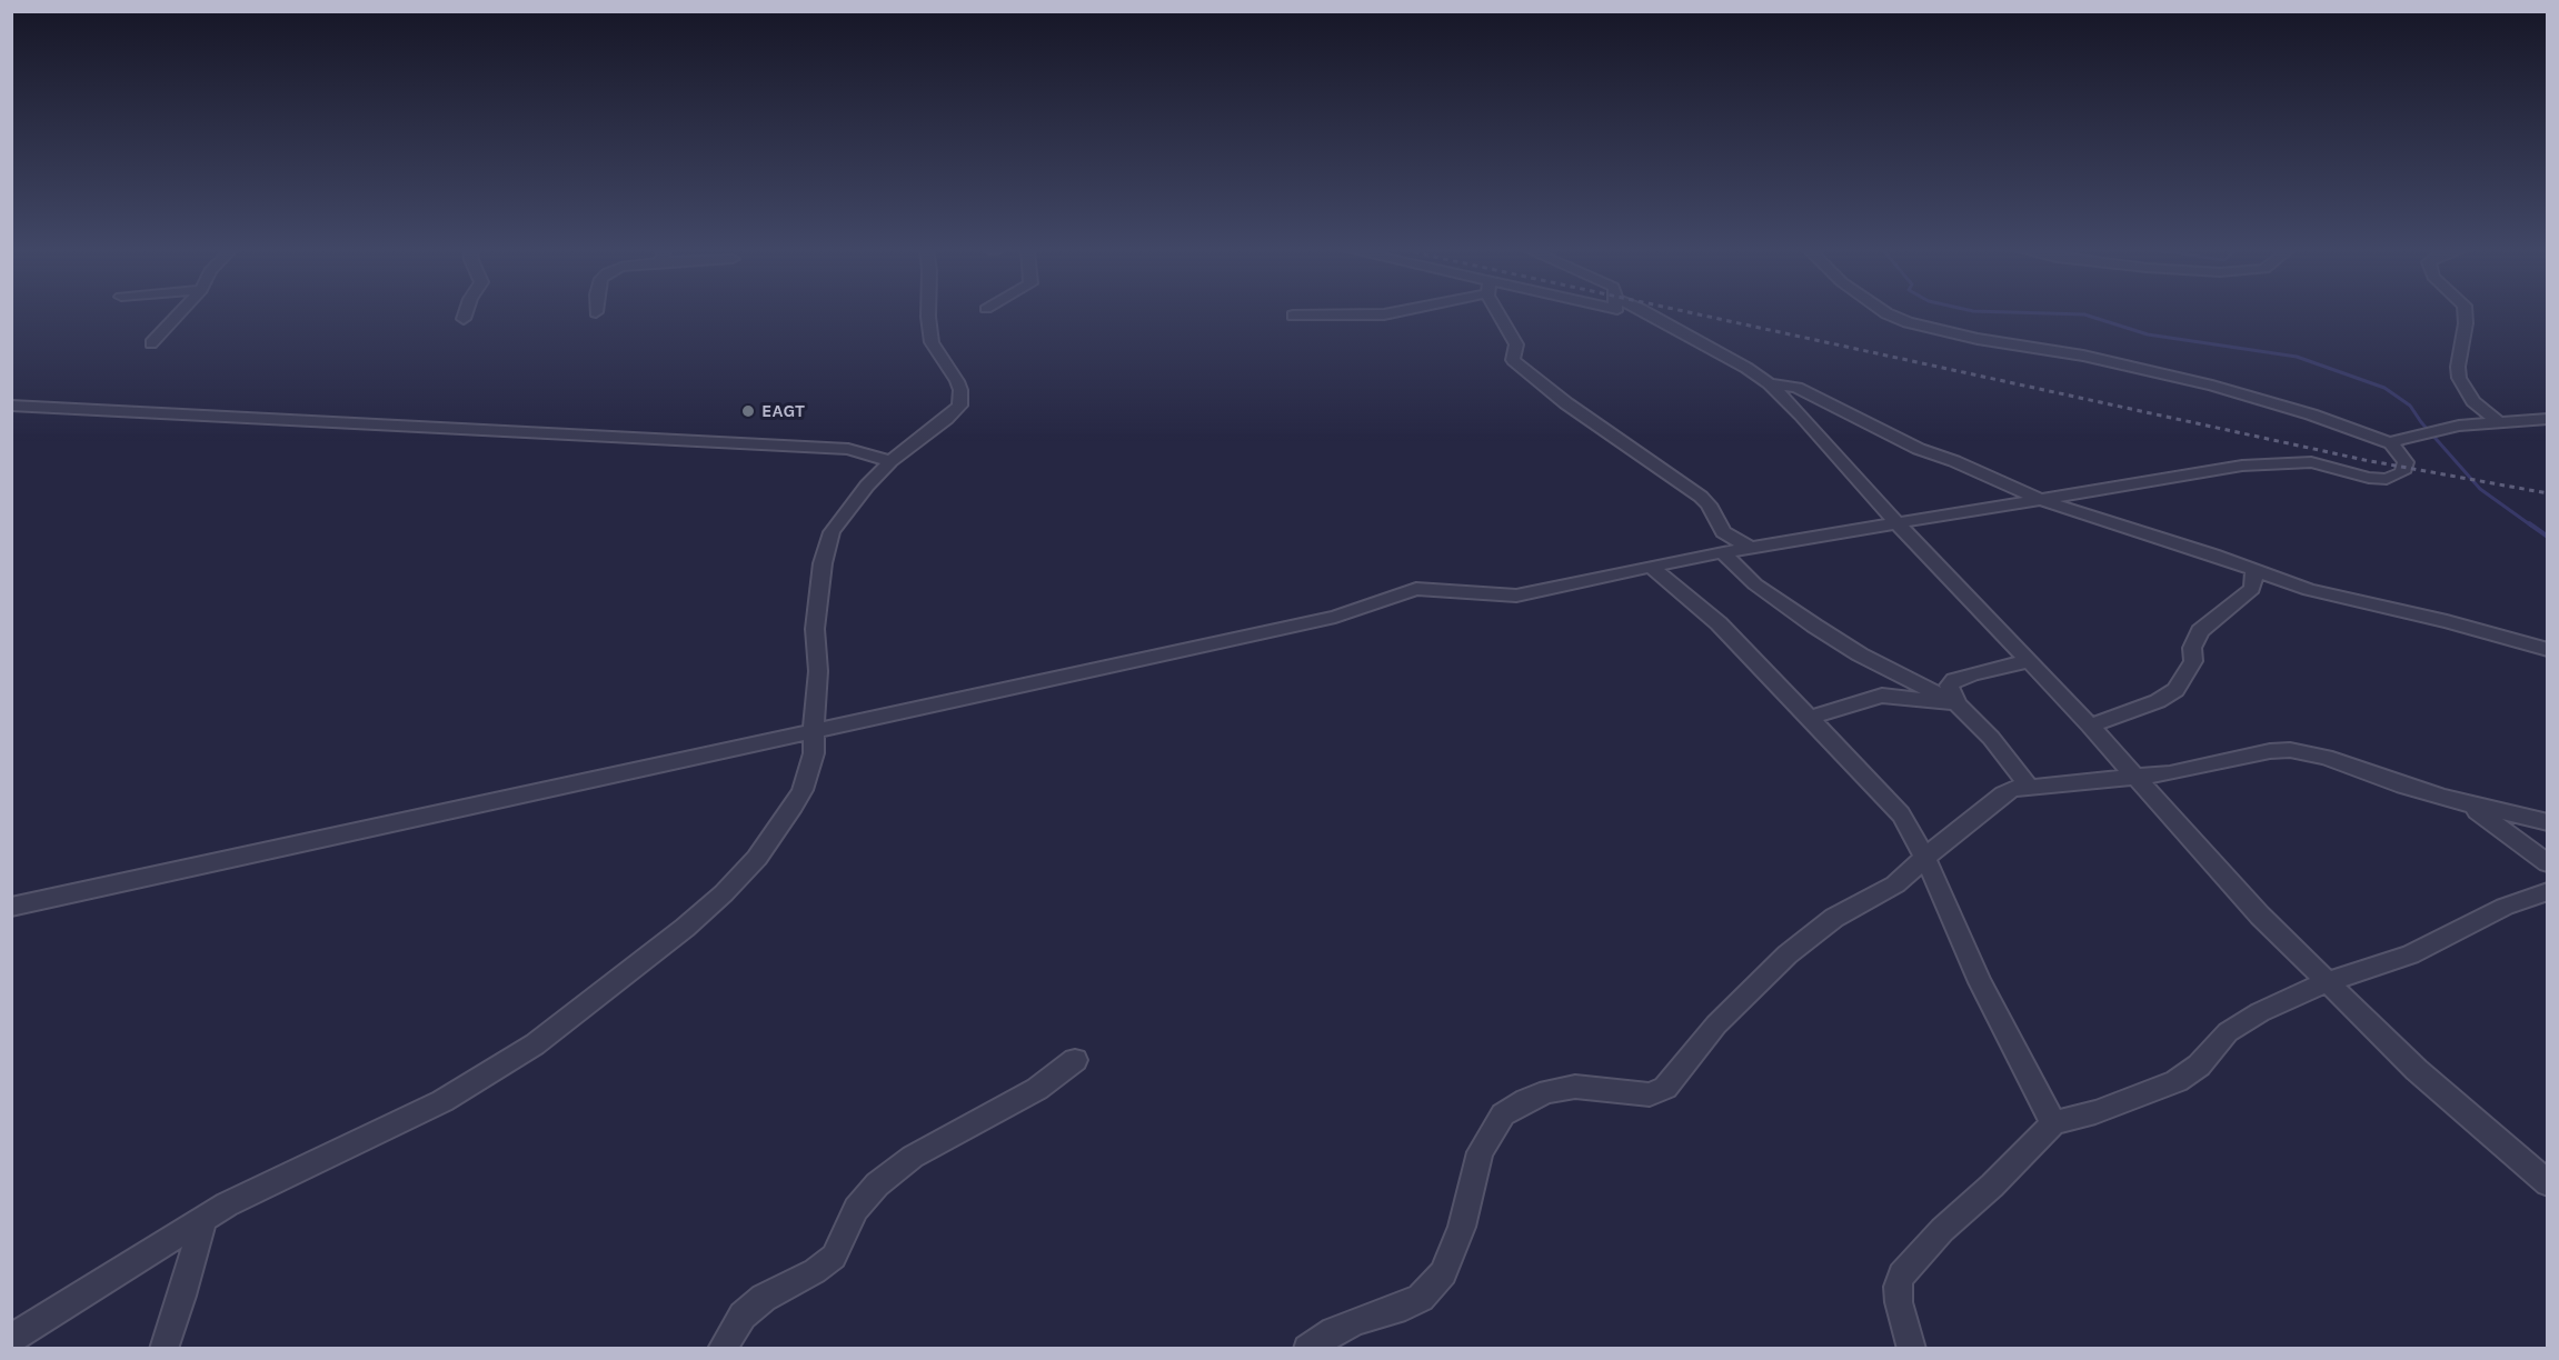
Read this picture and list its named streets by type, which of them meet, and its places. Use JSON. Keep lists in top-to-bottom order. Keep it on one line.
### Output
{"places":["EAGT"]}
